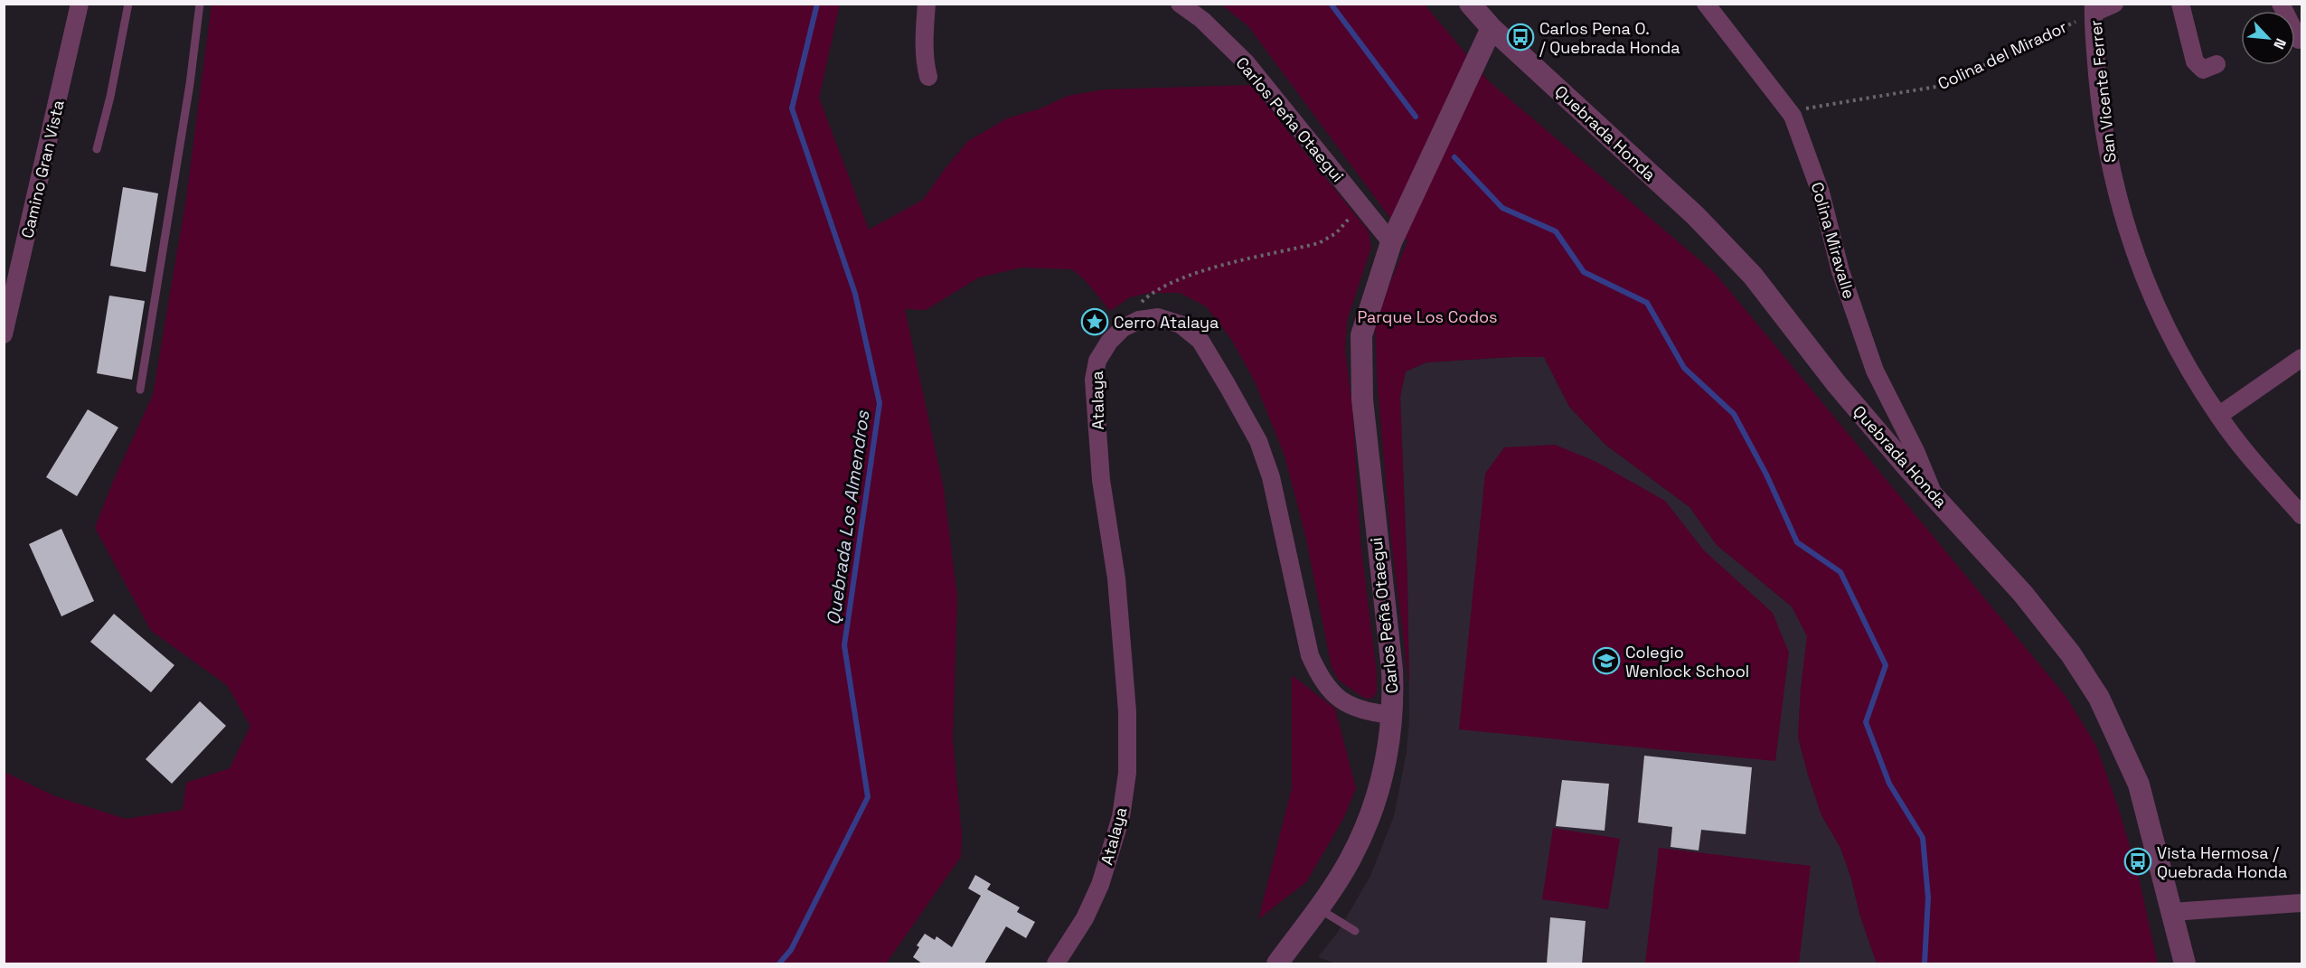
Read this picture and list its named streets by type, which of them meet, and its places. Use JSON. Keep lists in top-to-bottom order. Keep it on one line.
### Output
{"streets":{"street":["San Vicente Ferrer","Carlos Peña Otaegui","Quebrada Honda","Camino Gran Vista","Colina Miravalle","Atalaya"],"path":["Colina del Mirador"]},"crossings":[["Colina del Mirador","San Vicente Ferrer"],["Colina del Mirador","Colina Miravalle"],["Carlos Peña Otaegui","Quebrada Honda"],["Carlos Peña Otaegui","Atalaya"],["Quebrada Honda","Colina Miravalle"]],"water":["Quebrada Los Almendros"],"parks":["Parque Los Codos"],"places":{"bus stop":["Carlos Pena O. / Quebrada Honda","Vista Hermosa / Quebrada Honda"],"place":["Cerro Atalaya"],"school or university":["Colegio Wenlock School"]},"north":"bottom right"}
